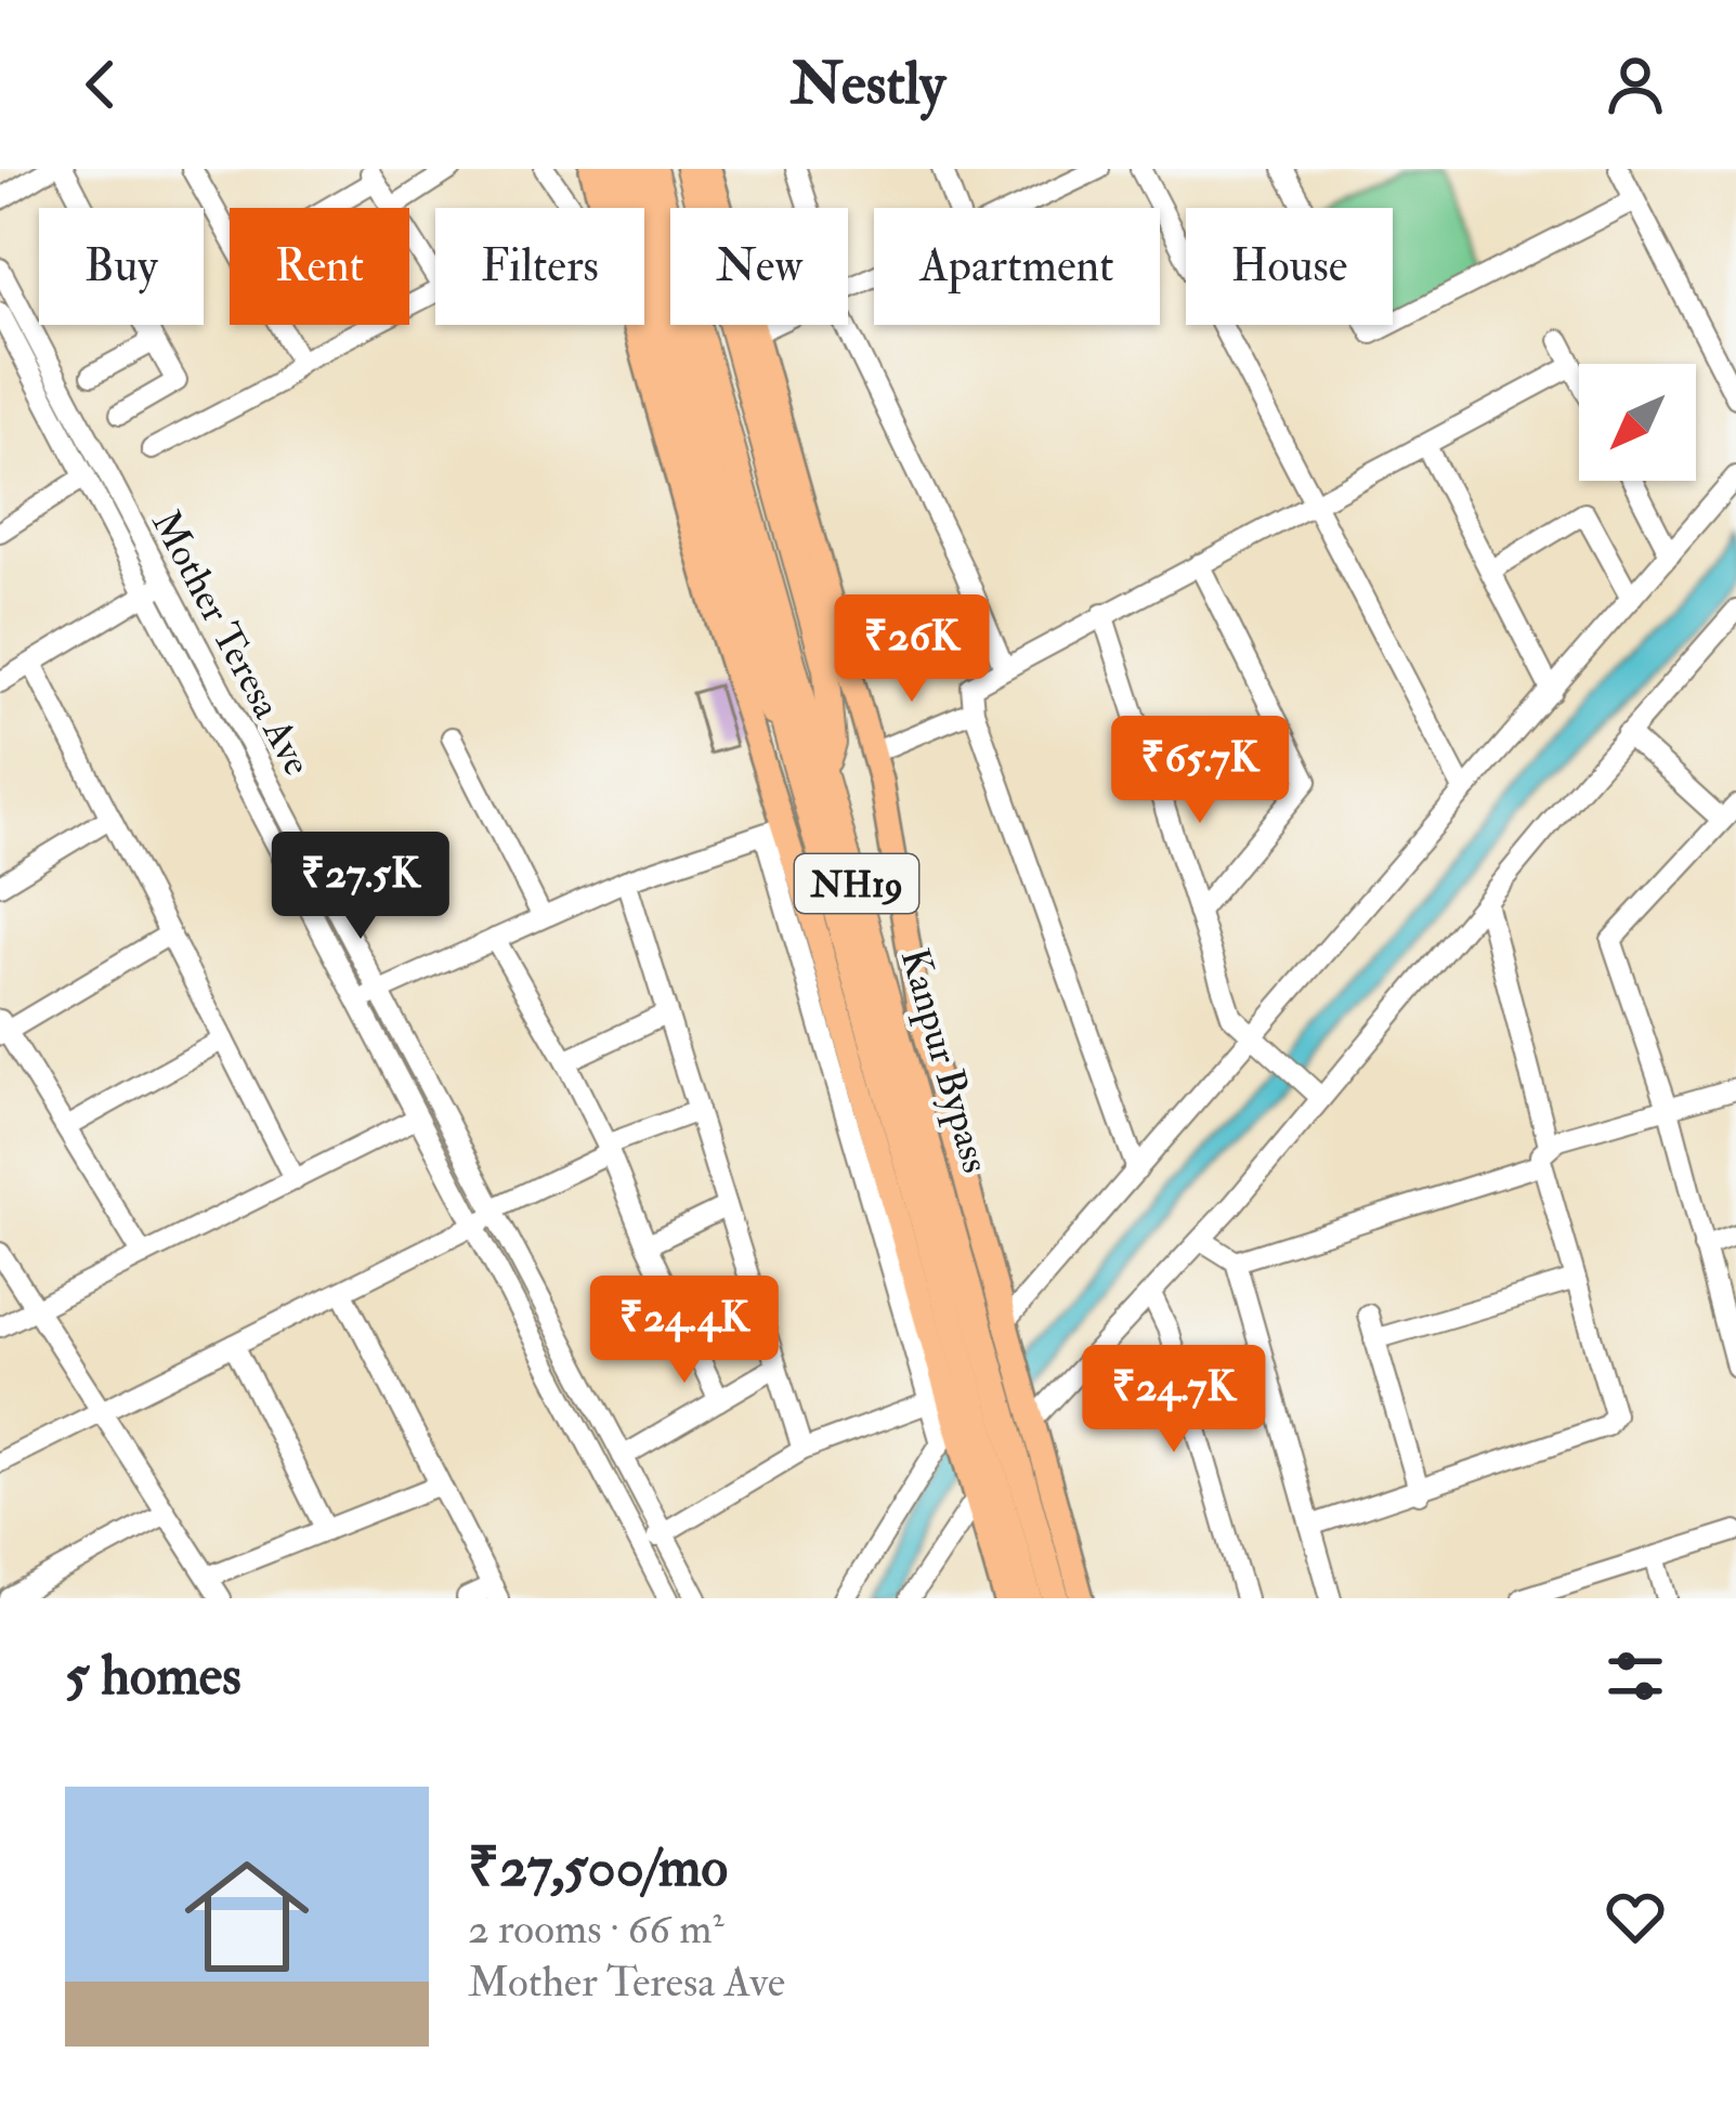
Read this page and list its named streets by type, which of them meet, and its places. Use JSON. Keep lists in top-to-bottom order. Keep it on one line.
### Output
{"streets":{"highway":["NH19","Kanpur Bypass"],"street":["Mother Teresa Ave"]},"north":"bottom left","page":{"header":"Nestly","chip":["Buy","Rent","Filters","New","Apartment","House"],"price":["₹26K","₹65.7K","₹27.5K","₹24.4K","₹24.7K"],"heading":"5 homes","list":[{"name":"₹27,500/mo","note":"2 rooms · 66 m² · Mother Teresa Ave"}]}}
